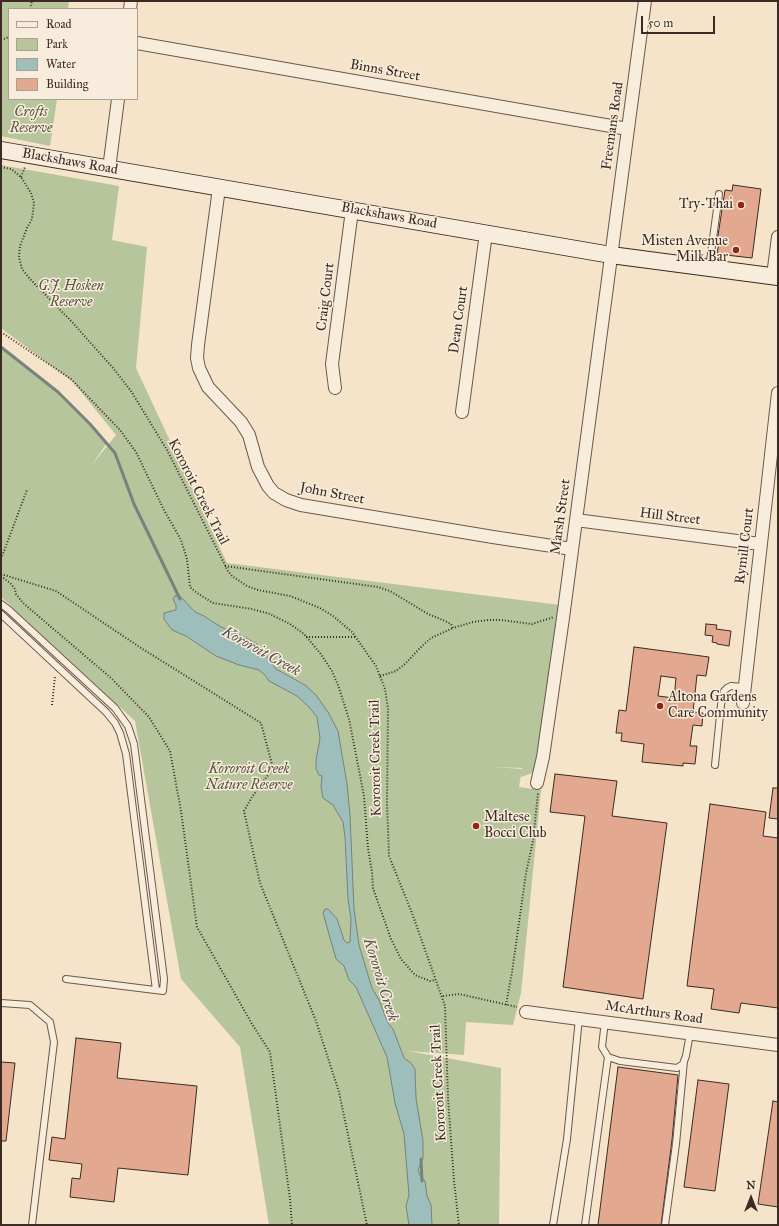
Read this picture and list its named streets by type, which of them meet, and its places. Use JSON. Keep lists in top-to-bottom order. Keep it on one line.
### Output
{"streets":{"main road":["Blackshaws Road"],"street":["Binns Street","Freemans Road","Craig Court","Dean Court","John Street","Marsh Street","Hill Street","Rymill Court","McArthurs Road"],"path":["Kororoit Creek Trail"]},"crossings":[["Binns Street","Freemans Road"],["Freemans Road","Blackshaws Road"],["Freemans Road","Marsh Street"],["Blackshaws Road","Craig Court"],["Blackshaws Road","Dean Court"],["Blackshaws Road","John Street"],["Blackshaws Road","Marsh Street"],["John Street","Marsh Street"],["Marsh Street","Hill Street"],["Hill Street","Rymill Court"]],"water":["Kororoit Creek"],"parks":["Crofts Reserve","G.J. Hosken Reserve","Kororoit Creek Nature Reserve"],"places":["Try-Thai","Misten Avenue Milk Bar","Altona Gardens Care Community","Maltese Bocci Club"],"legend":["Road","Park","Water","Building"],"scale_bar":"50 m","north":"top"}
